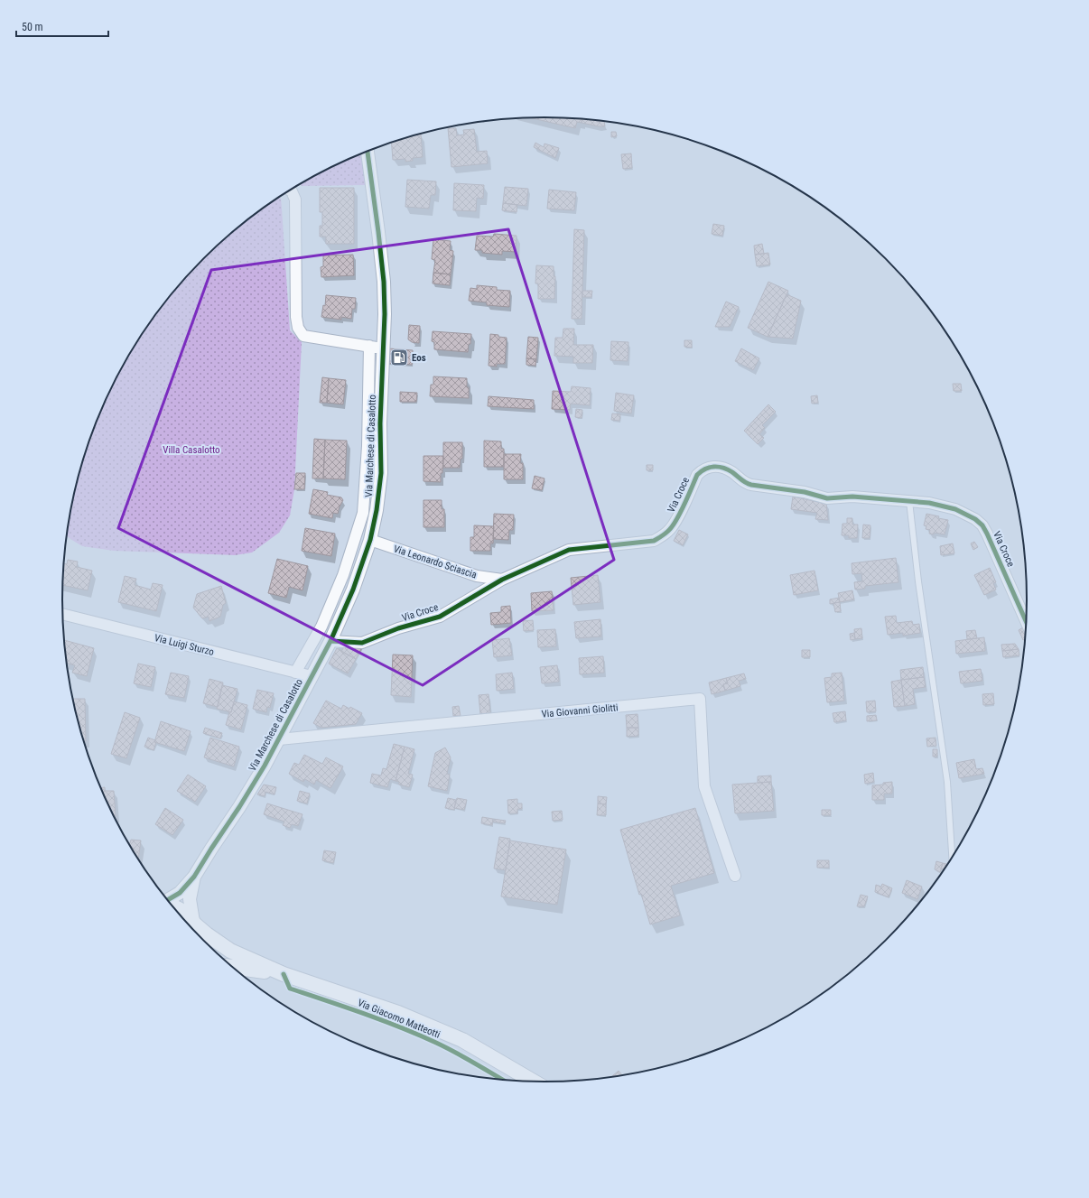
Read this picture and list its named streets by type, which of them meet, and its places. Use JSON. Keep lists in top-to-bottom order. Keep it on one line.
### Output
{"streets":{"main road":["Via Giacomo Matteotti"],"street":["Via Marchese di Casalotto","Via Croce","Via Leonardo Sciascia","Via Luigi Sturzo","Via Giovanni Giolitti"]},"crossings":[["Via Marchese di Casalotto","Via Croce"],["Via Marchese di Casalotto","Via Leonardo Sciascia"],["Via Marchese di Casalotto","Via Luigi Sturzo"],["Via Marchese di Casalotto","Via Giovanni Giolitti"],["Via Croce","Via Leonardo Sciascia"]],"parks":["Villa Casalotto"],"places":{"fuel station":["Eos"]},"scale_bar":"50 m"}
